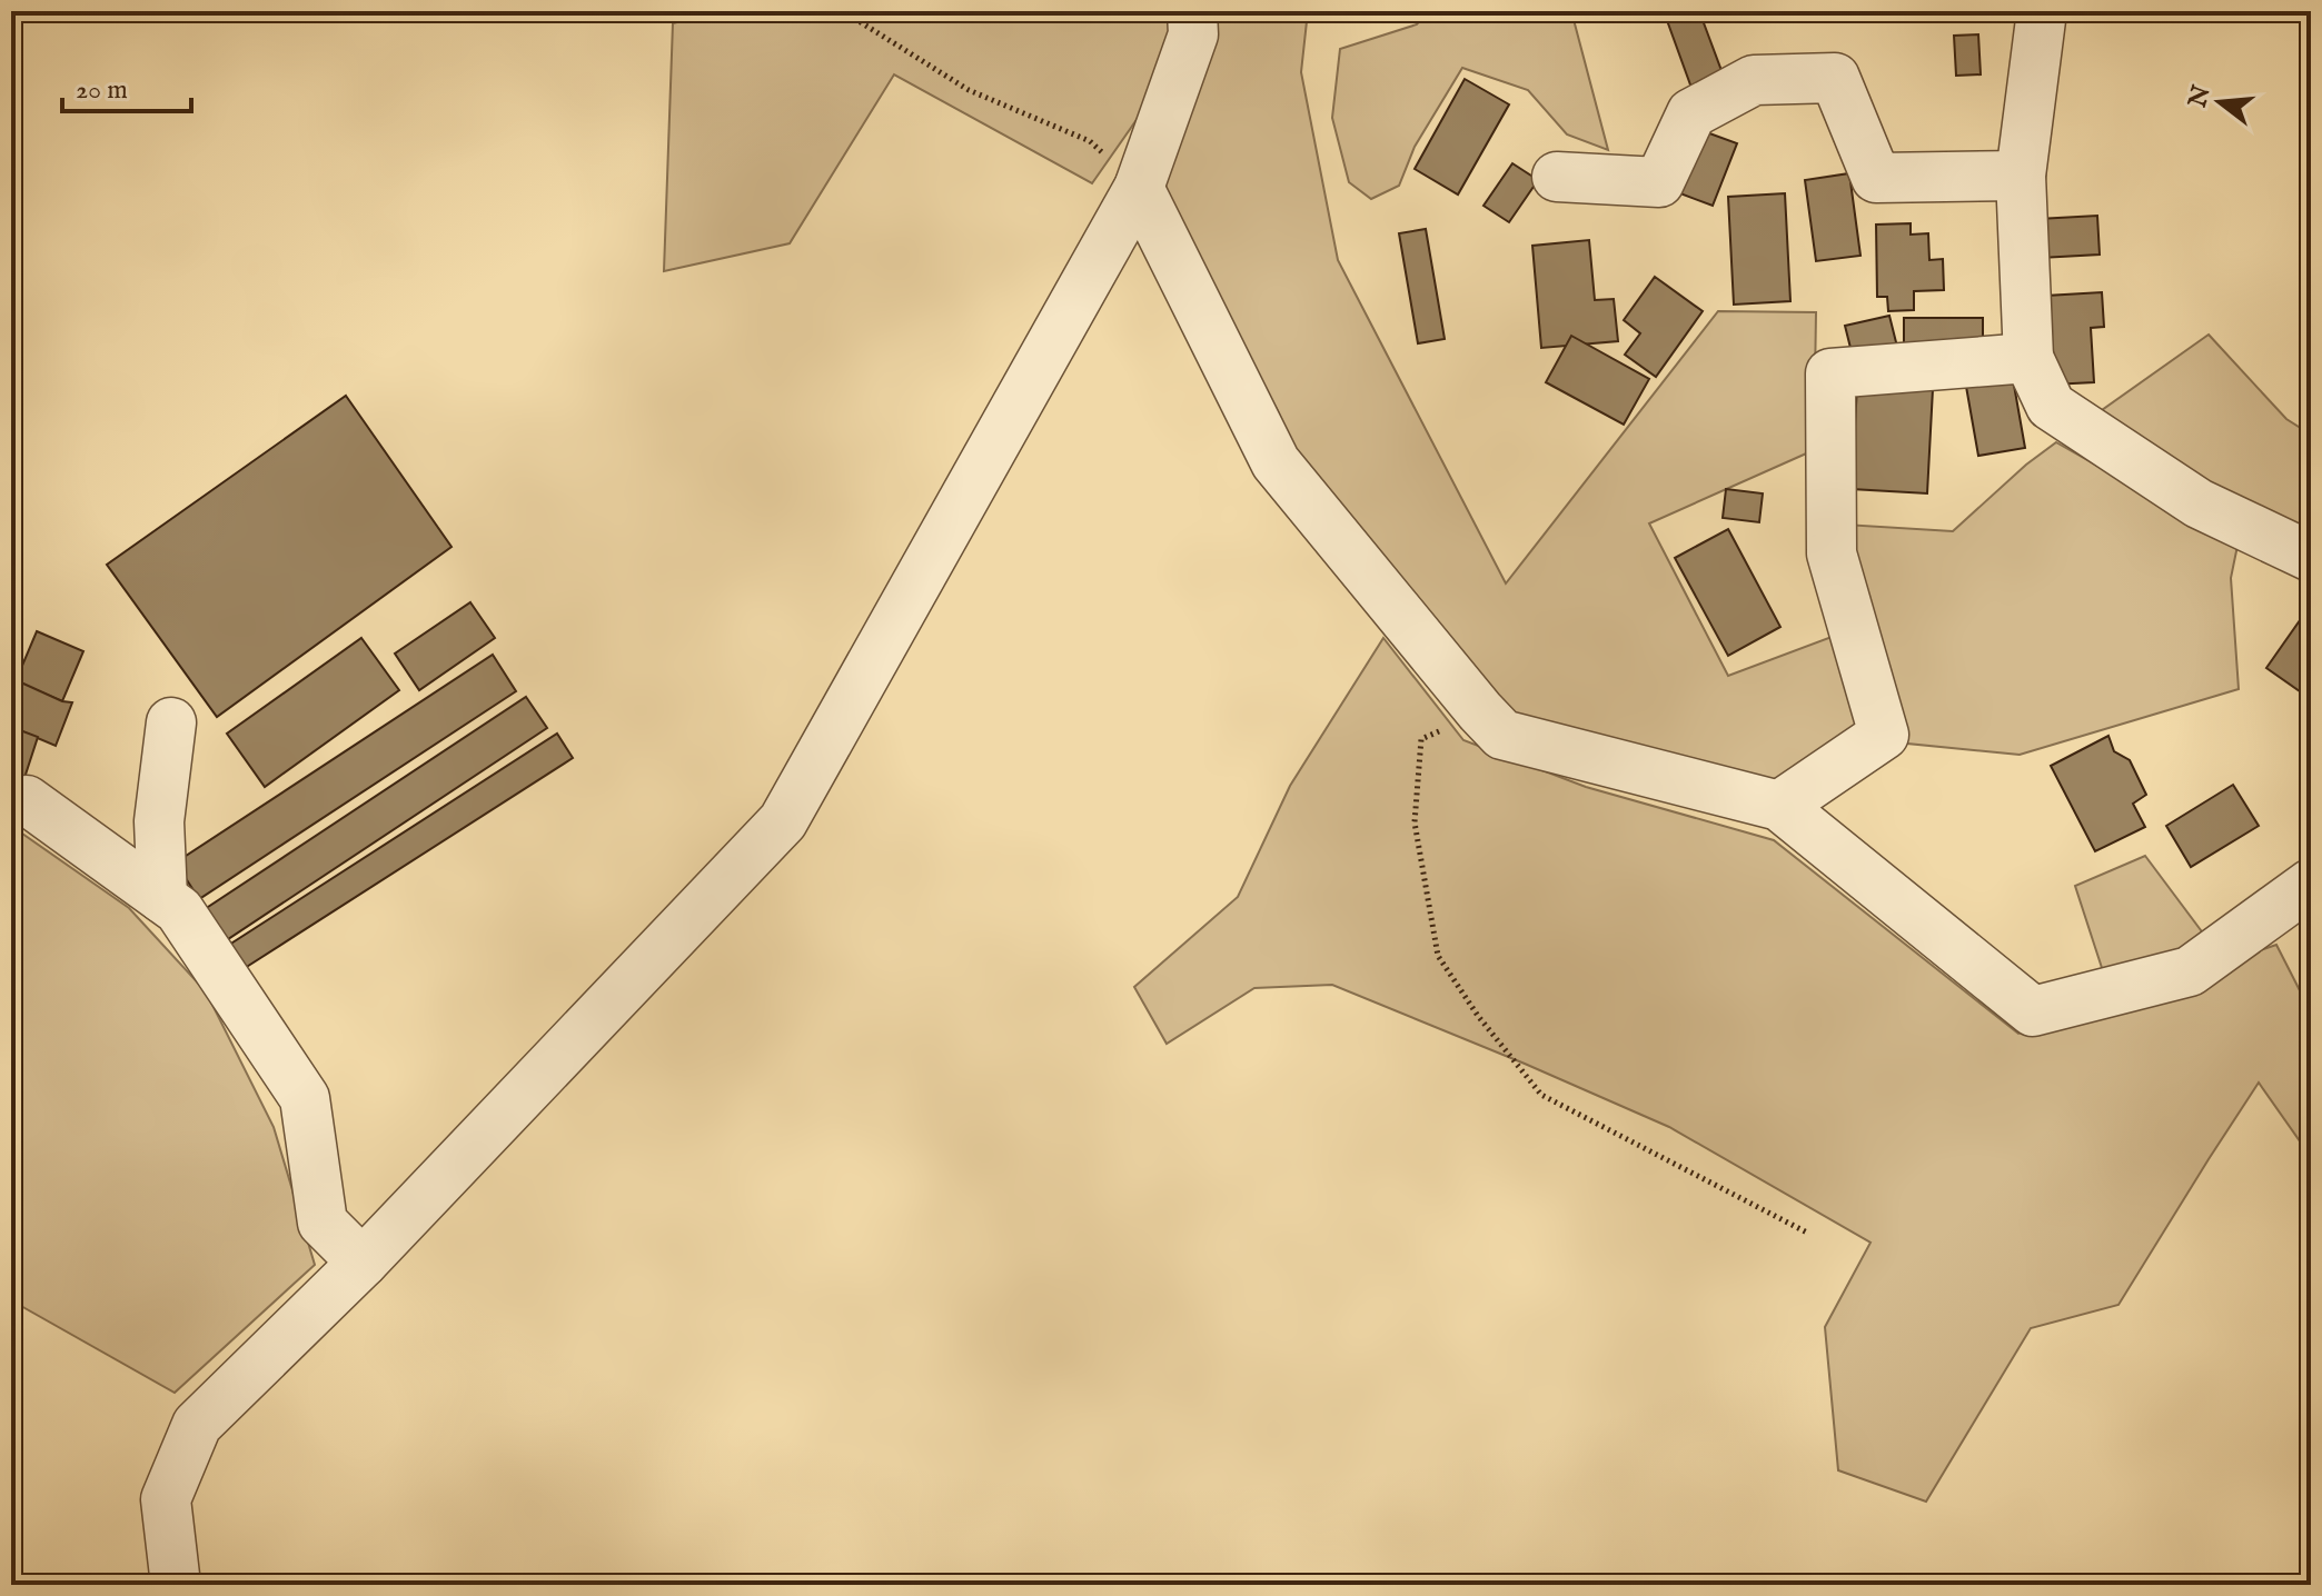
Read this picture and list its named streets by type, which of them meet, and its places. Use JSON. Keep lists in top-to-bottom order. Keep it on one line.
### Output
{"scale_bar":"20 m","north":"left"}
